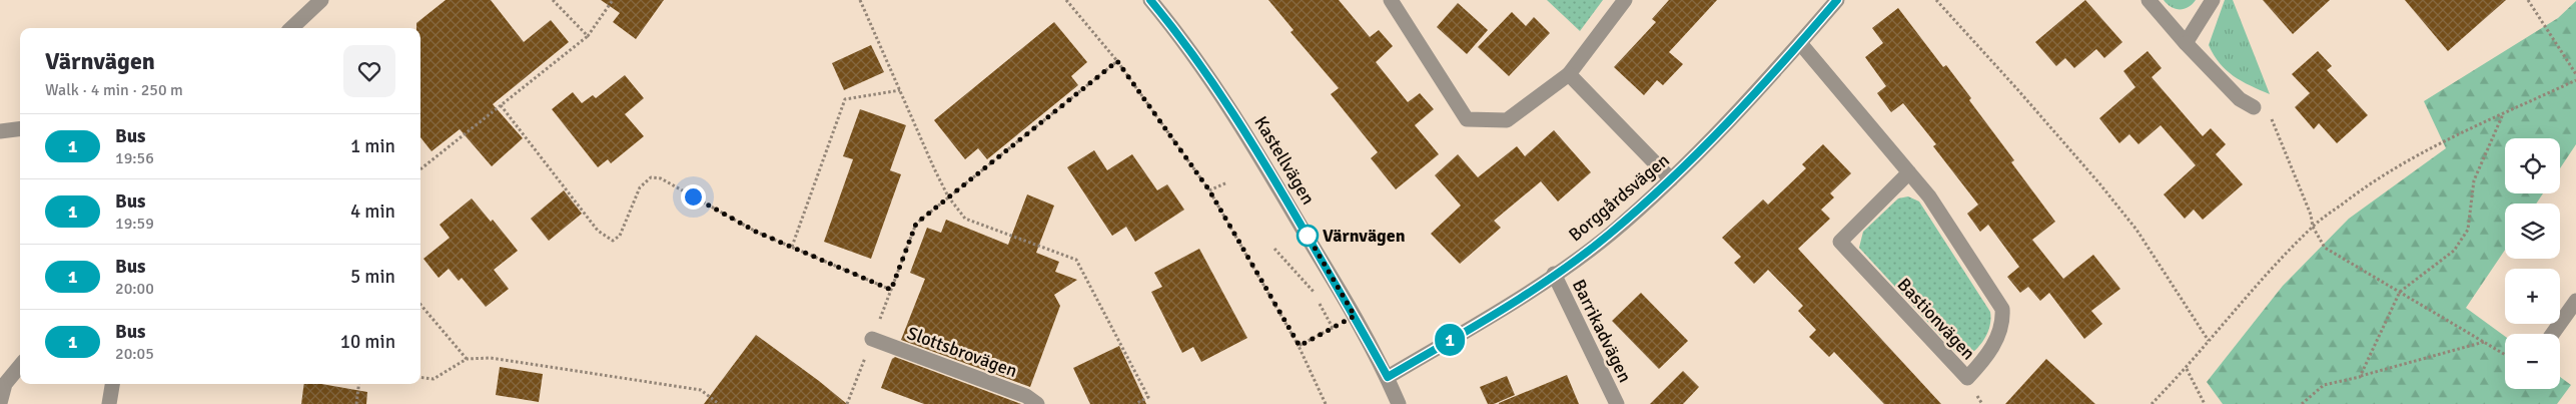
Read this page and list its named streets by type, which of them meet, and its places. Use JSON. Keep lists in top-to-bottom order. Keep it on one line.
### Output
{"streets":{"street":["Kastellvägen","Borggårdsvägen","Bastionvägen","Barrikadvägen","Slottsbrovägen"]},"crossings":[["Kastellvägen","Borggårdsvägen"],["Borggårdsvägen","Bastionvägen"],["Borggårdsvägen","Barrikadvägen"]],"places":["Värnvägen"],"lines":["bus line 1"],"page":{"on_map":"1","heading":["Värnvägen","Walk · 4 min · 250 m"],"list":[{"mark":"1","name":"Bus","note":"19:56","value":"1 min"},{"mark":"1","name":"Bus","note":"19:59","value":"4 min"},{"mark":"1","name":"Bus","note":"20:00","value":"5 min"},{"mark":"1","name":"Bus","note":"20:05","value":"10 min"}],"map_buttons":["+","−"]}}
